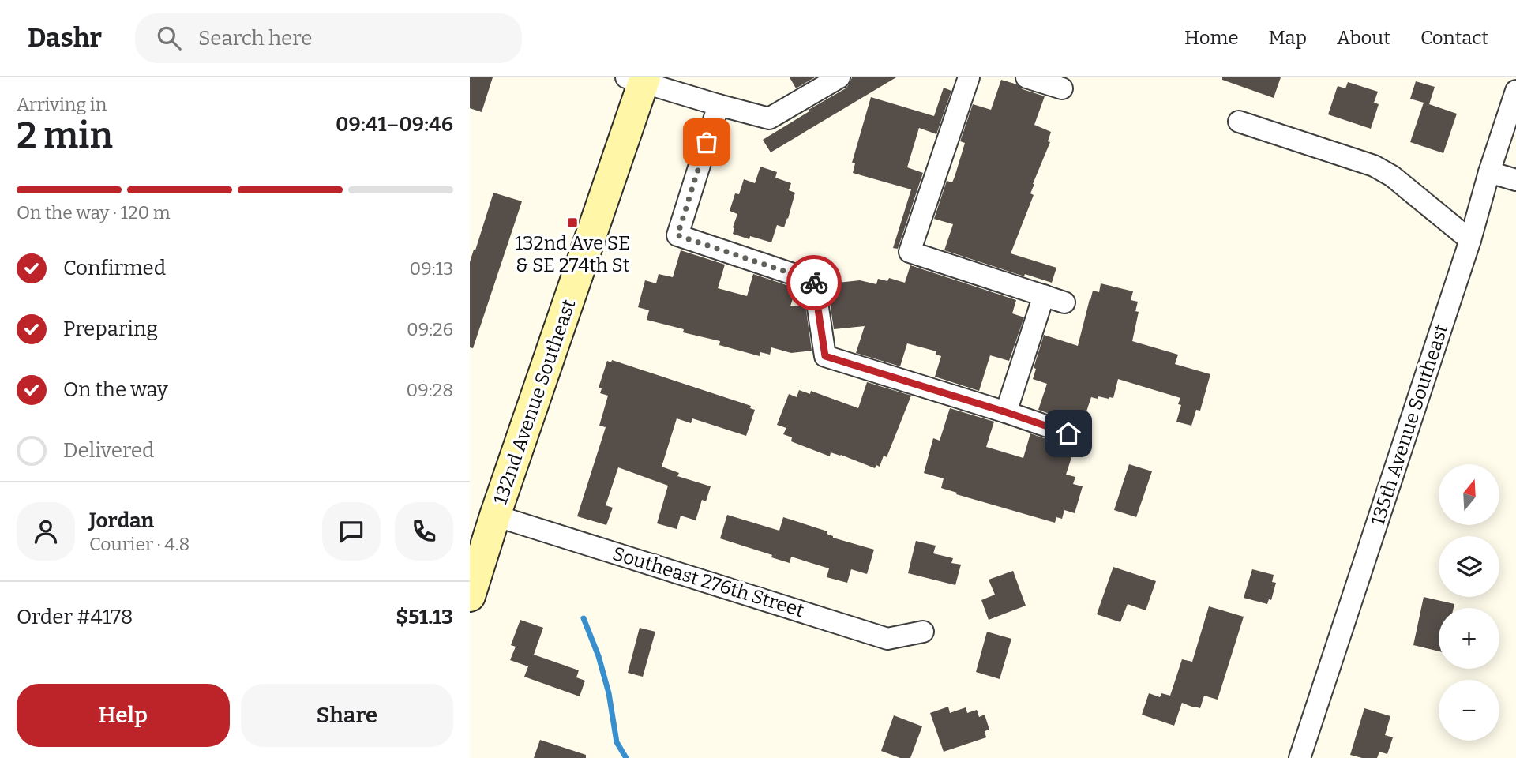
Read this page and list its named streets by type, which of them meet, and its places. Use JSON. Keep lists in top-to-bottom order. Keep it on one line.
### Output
{"streets":{"main road":["132nd Avenue Southeast"],"street":["135th Avenue Southeast","Southeast 276th Street"]},"crossings":[["132nd Avenue Southeast","Southeast 276th Street"]],"places":{"transit":["132nd Ave SE & SE 274th St"]},"north":"top","page":{"header":"Dashr","search":"Search here","nav":["Home","Map","About","Contact"],"heading":["2 min","Arriving in","09:41–09:46"],"panel":["Jordan","Courier · 4.8","Order #4178","$51.13"],"bar":"On the way · 120 m","list":[["Confirmed","09:13"],["Preparing","09:26"],["On the way","09:28"],"Delivered"],"map_buttons":["+","−"],"buttons":["Help","Share"]}}
